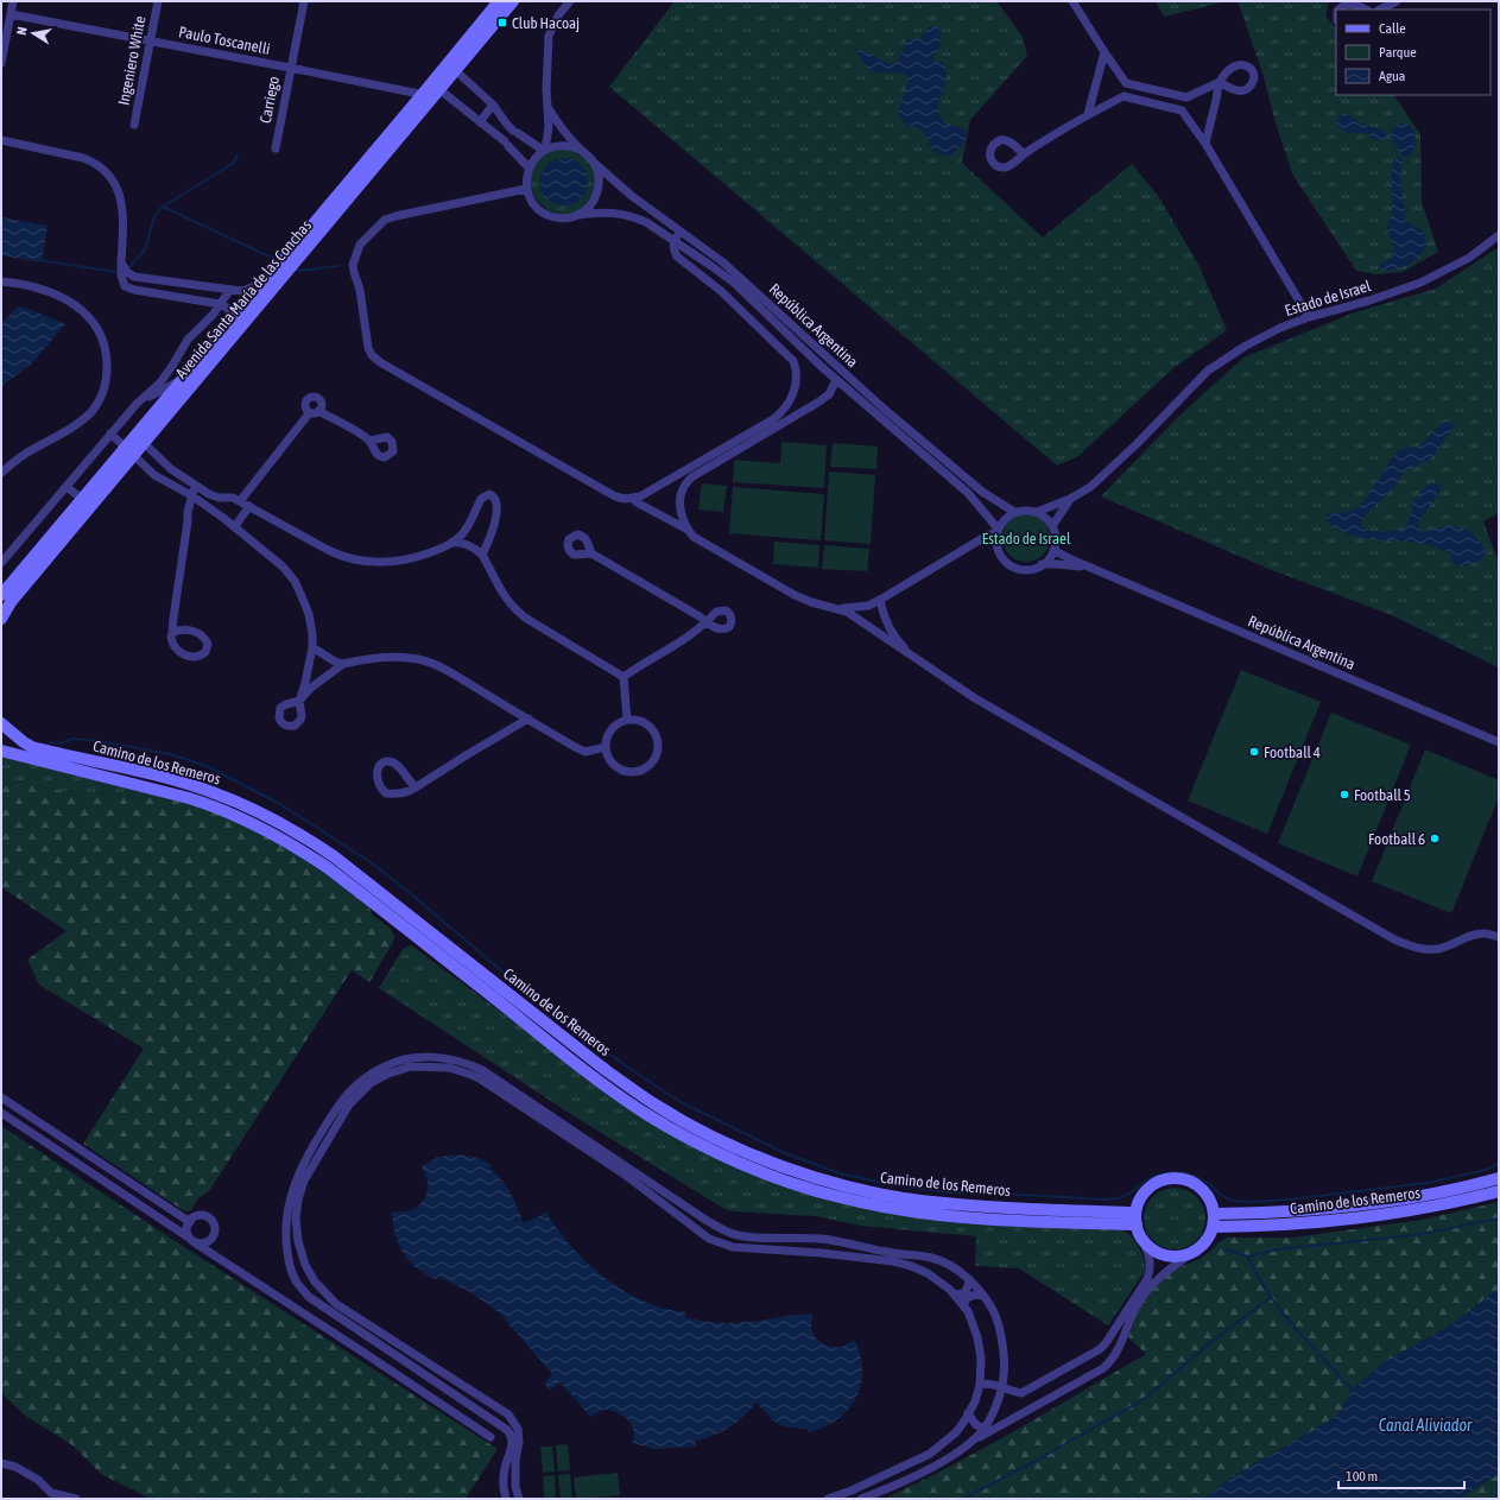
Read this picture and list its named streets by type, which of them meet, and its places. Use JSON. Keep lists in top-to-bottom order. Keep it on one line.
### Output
{"streets":{"main road":["Avenida Santa María de las Conchas","Camino de los Remeros"],"street":["Paulo Toscanelli","Ingeniero White","Carriego","Estado de Israel","República Argentina"]},"crossings":[["Paulo Toscanelli","Ingeniero White"],["Paulo Toscanelli","Carriego"],["Paulo Toscanelli","Avenida Santa María de las Conchas"],["Estado de Israel","República Argentina"]],"water":["Canal Aliviador"],"parks":["Estado de Israel"],"places":{"transit":["Club Hacoaj"],"other":["Football 4","Football 5","Football 6"]},"legend":["Calle","Parque","Agua"],"scale_bar":"100 m","north":"left"}
